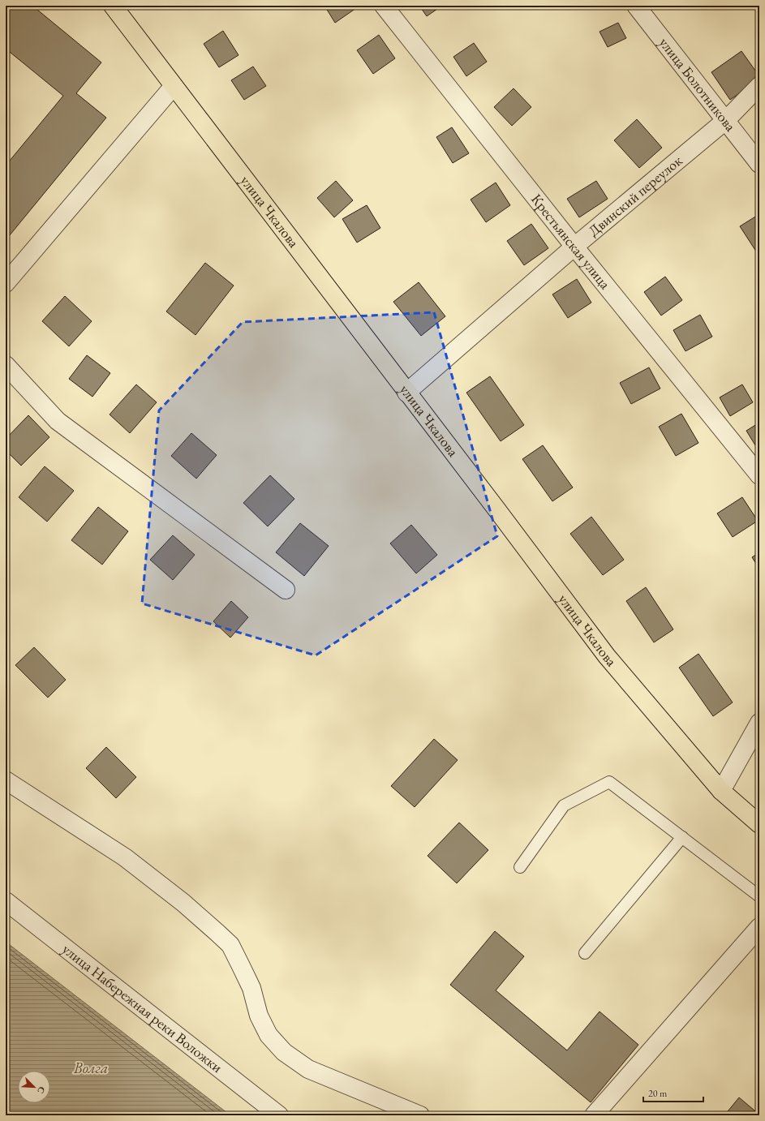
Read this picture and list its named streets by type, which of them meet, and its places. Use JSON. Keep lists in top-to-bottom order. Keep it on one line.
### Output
{"streets":{"main road":["улица Чкалова"],"street":["улица Болотникова","Двинский переулок","Крестьянская улица","улица Набережная реки Воложки"]},"crossings":[["улица Болотникова","Двинский переулок"],["Двинский переулок","улица Чкалова"],["Двинский переулок","Крестьянская улица"]],"water":["Волга"],"scale_bar":"20 m","north":"bottom right"}
